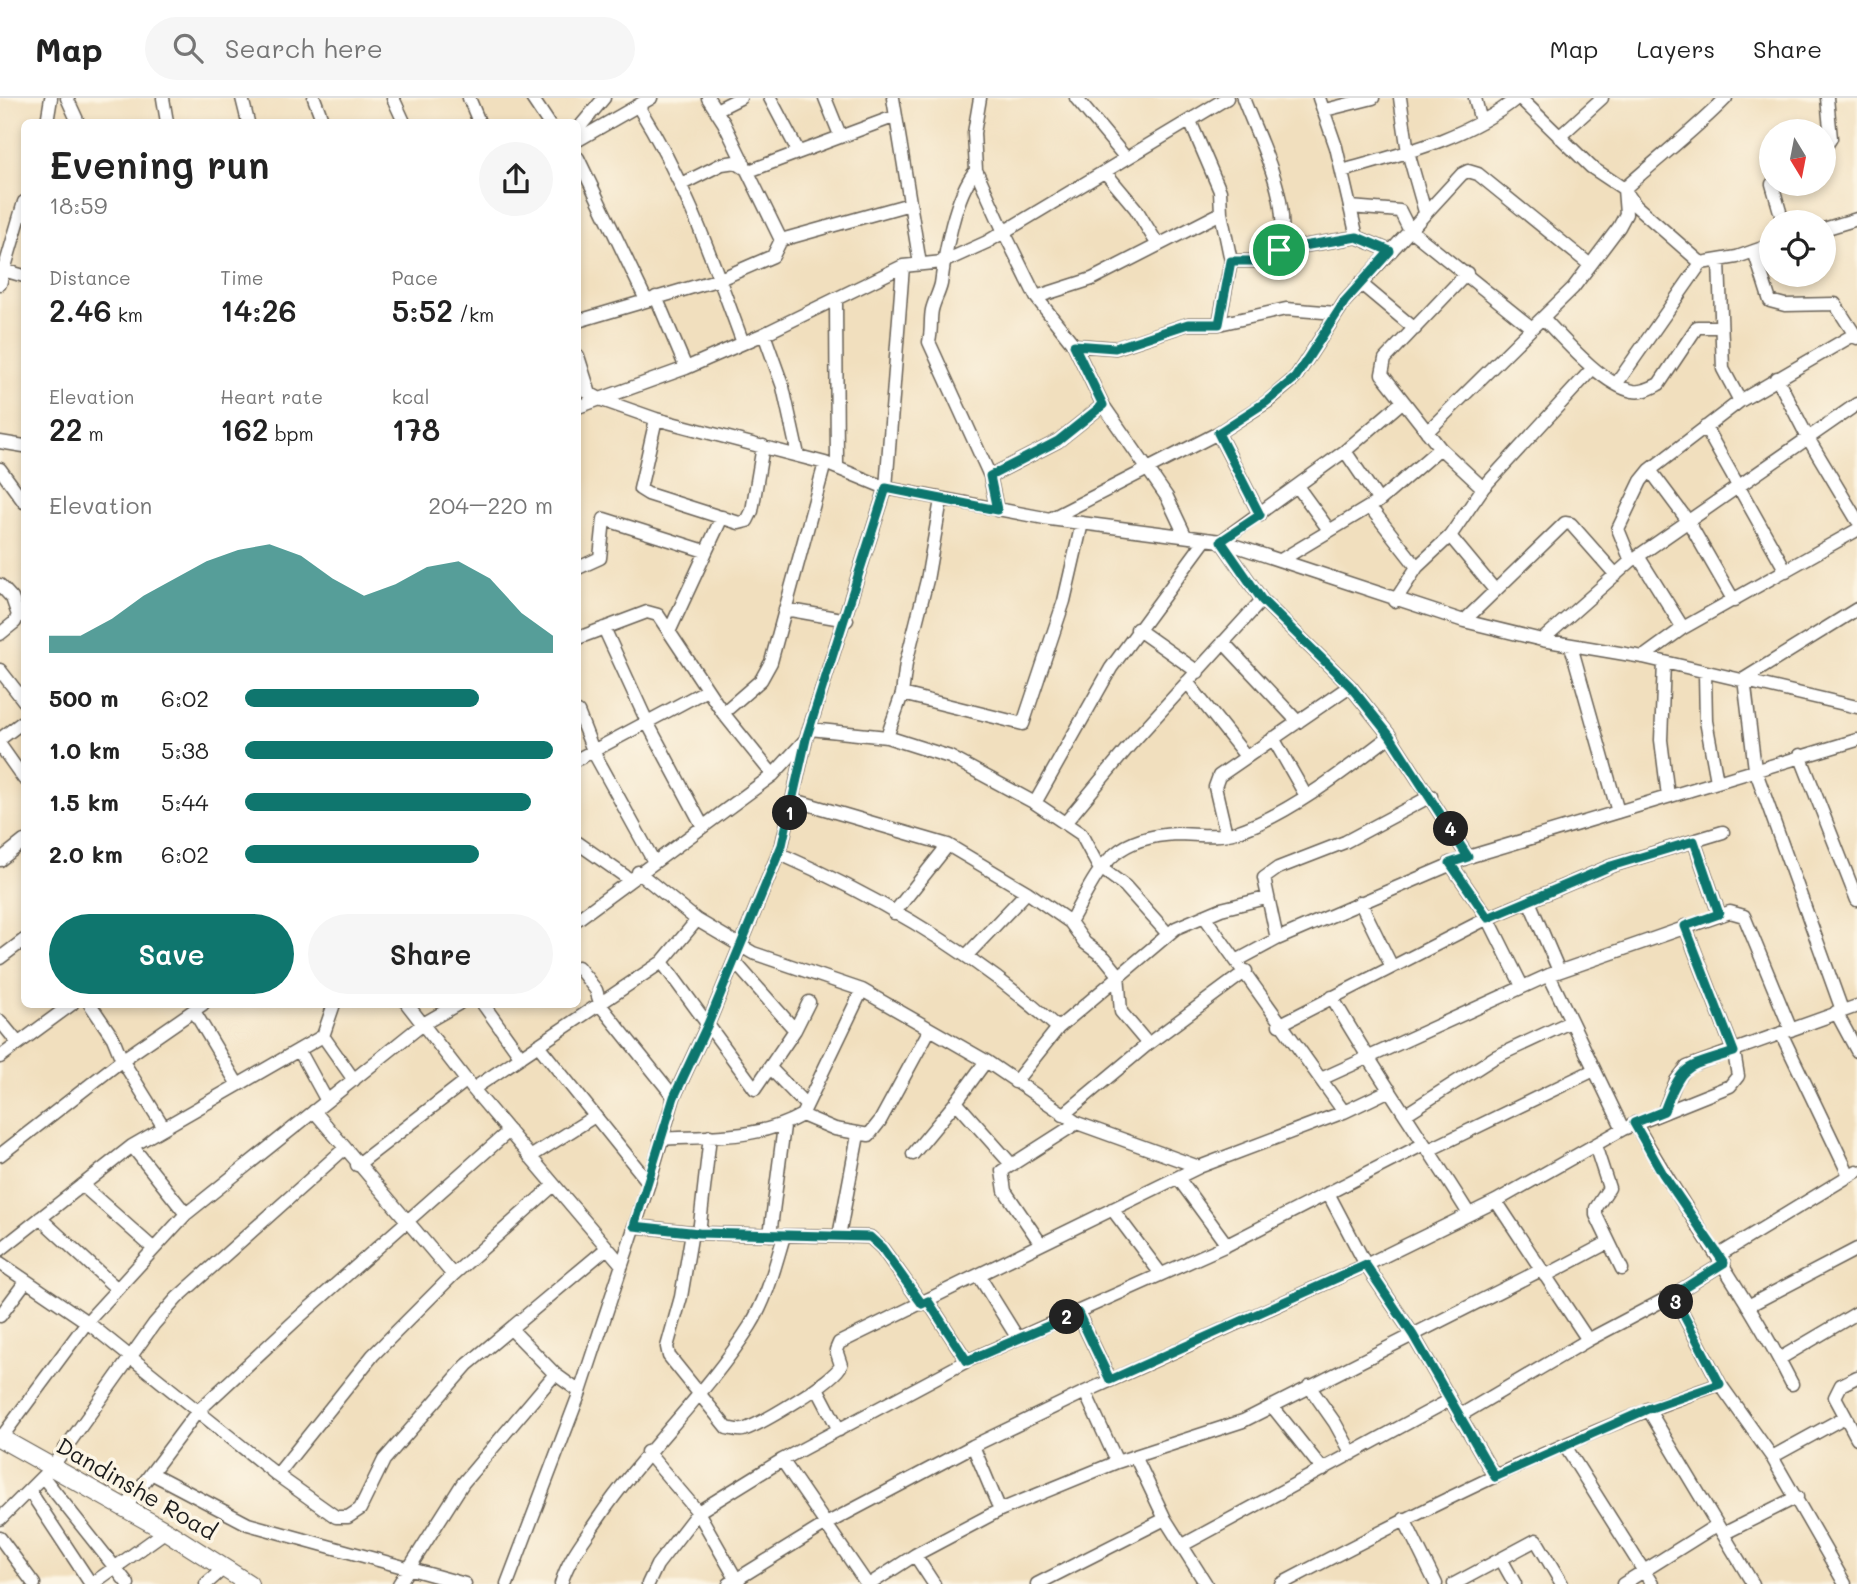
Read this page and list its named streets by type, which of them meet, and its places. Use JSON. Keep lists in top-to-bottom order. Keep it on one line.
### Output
{"streets":{"street":["Dandinshe Road"]},"north":"bottom","page":{"header":"Map","search":"Search here","nav":["Map","Layers","Share"],"heading":["Evening run","18:59"],"stats":[["Distance","2.46 km"],["Time","14:26"],["Pace","5:52 /km"],["Elevation","22 m"],["Heart rate","162 bpm"],["kcal","178"]],"chart":["Elevation","204–220 m"],"list":[{"name":"500 m","note":"6:02"},{"name":"1.0 km","note":"5:38"},{"name":"1.5 km","note":"5:44"},{"name":"2.0 km","note":"6:02"}],"pins":["1","4","3","2"],"buttons":["Save","Share"]}}
